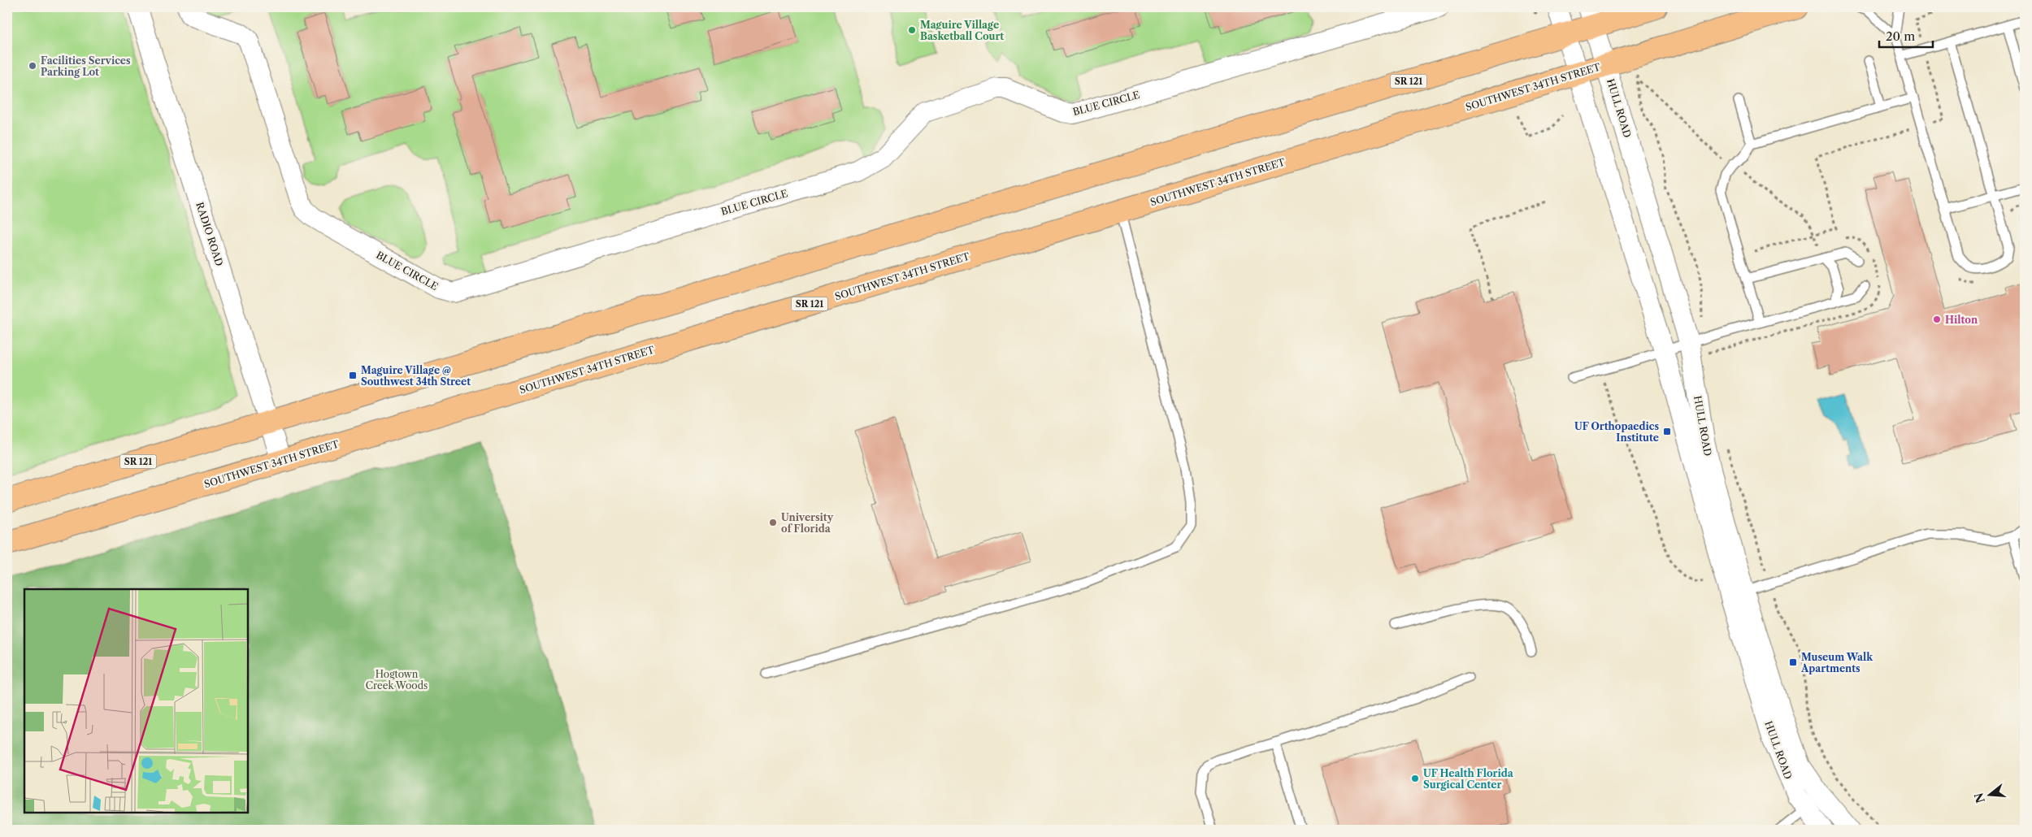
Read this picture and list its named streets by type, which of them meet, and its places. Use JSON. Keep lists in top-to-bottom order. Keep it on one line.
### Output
{"streets":{"main road":["SR 121","SOUTHWEST 34TH STREET"],"street":["BLUE CIRCLE","HULL ROAD","RADIO ROAD"]},"crossings":[["SR 121","HULL ROAD"],["SR 121","RADIO ROAD"],["SOUTHWEST 34TH STREET","HULL ROAD"],["SOUTHWEST 34TH STREET","RADIO ROAD"]],"parks":["Hogtown Creek Woods"],"places":{"other":["Maguire Village Basketball Court","Facilities Services Parking Lot","Hilton","University of Florida","UF Health Florida Surgical Center"],"transit":["Maguire Village @ Southwest 34th Street","UF Orthopaedics Institute","Museum Walk Apartments"]},"scale_bar":"20 m","north":"left"}
